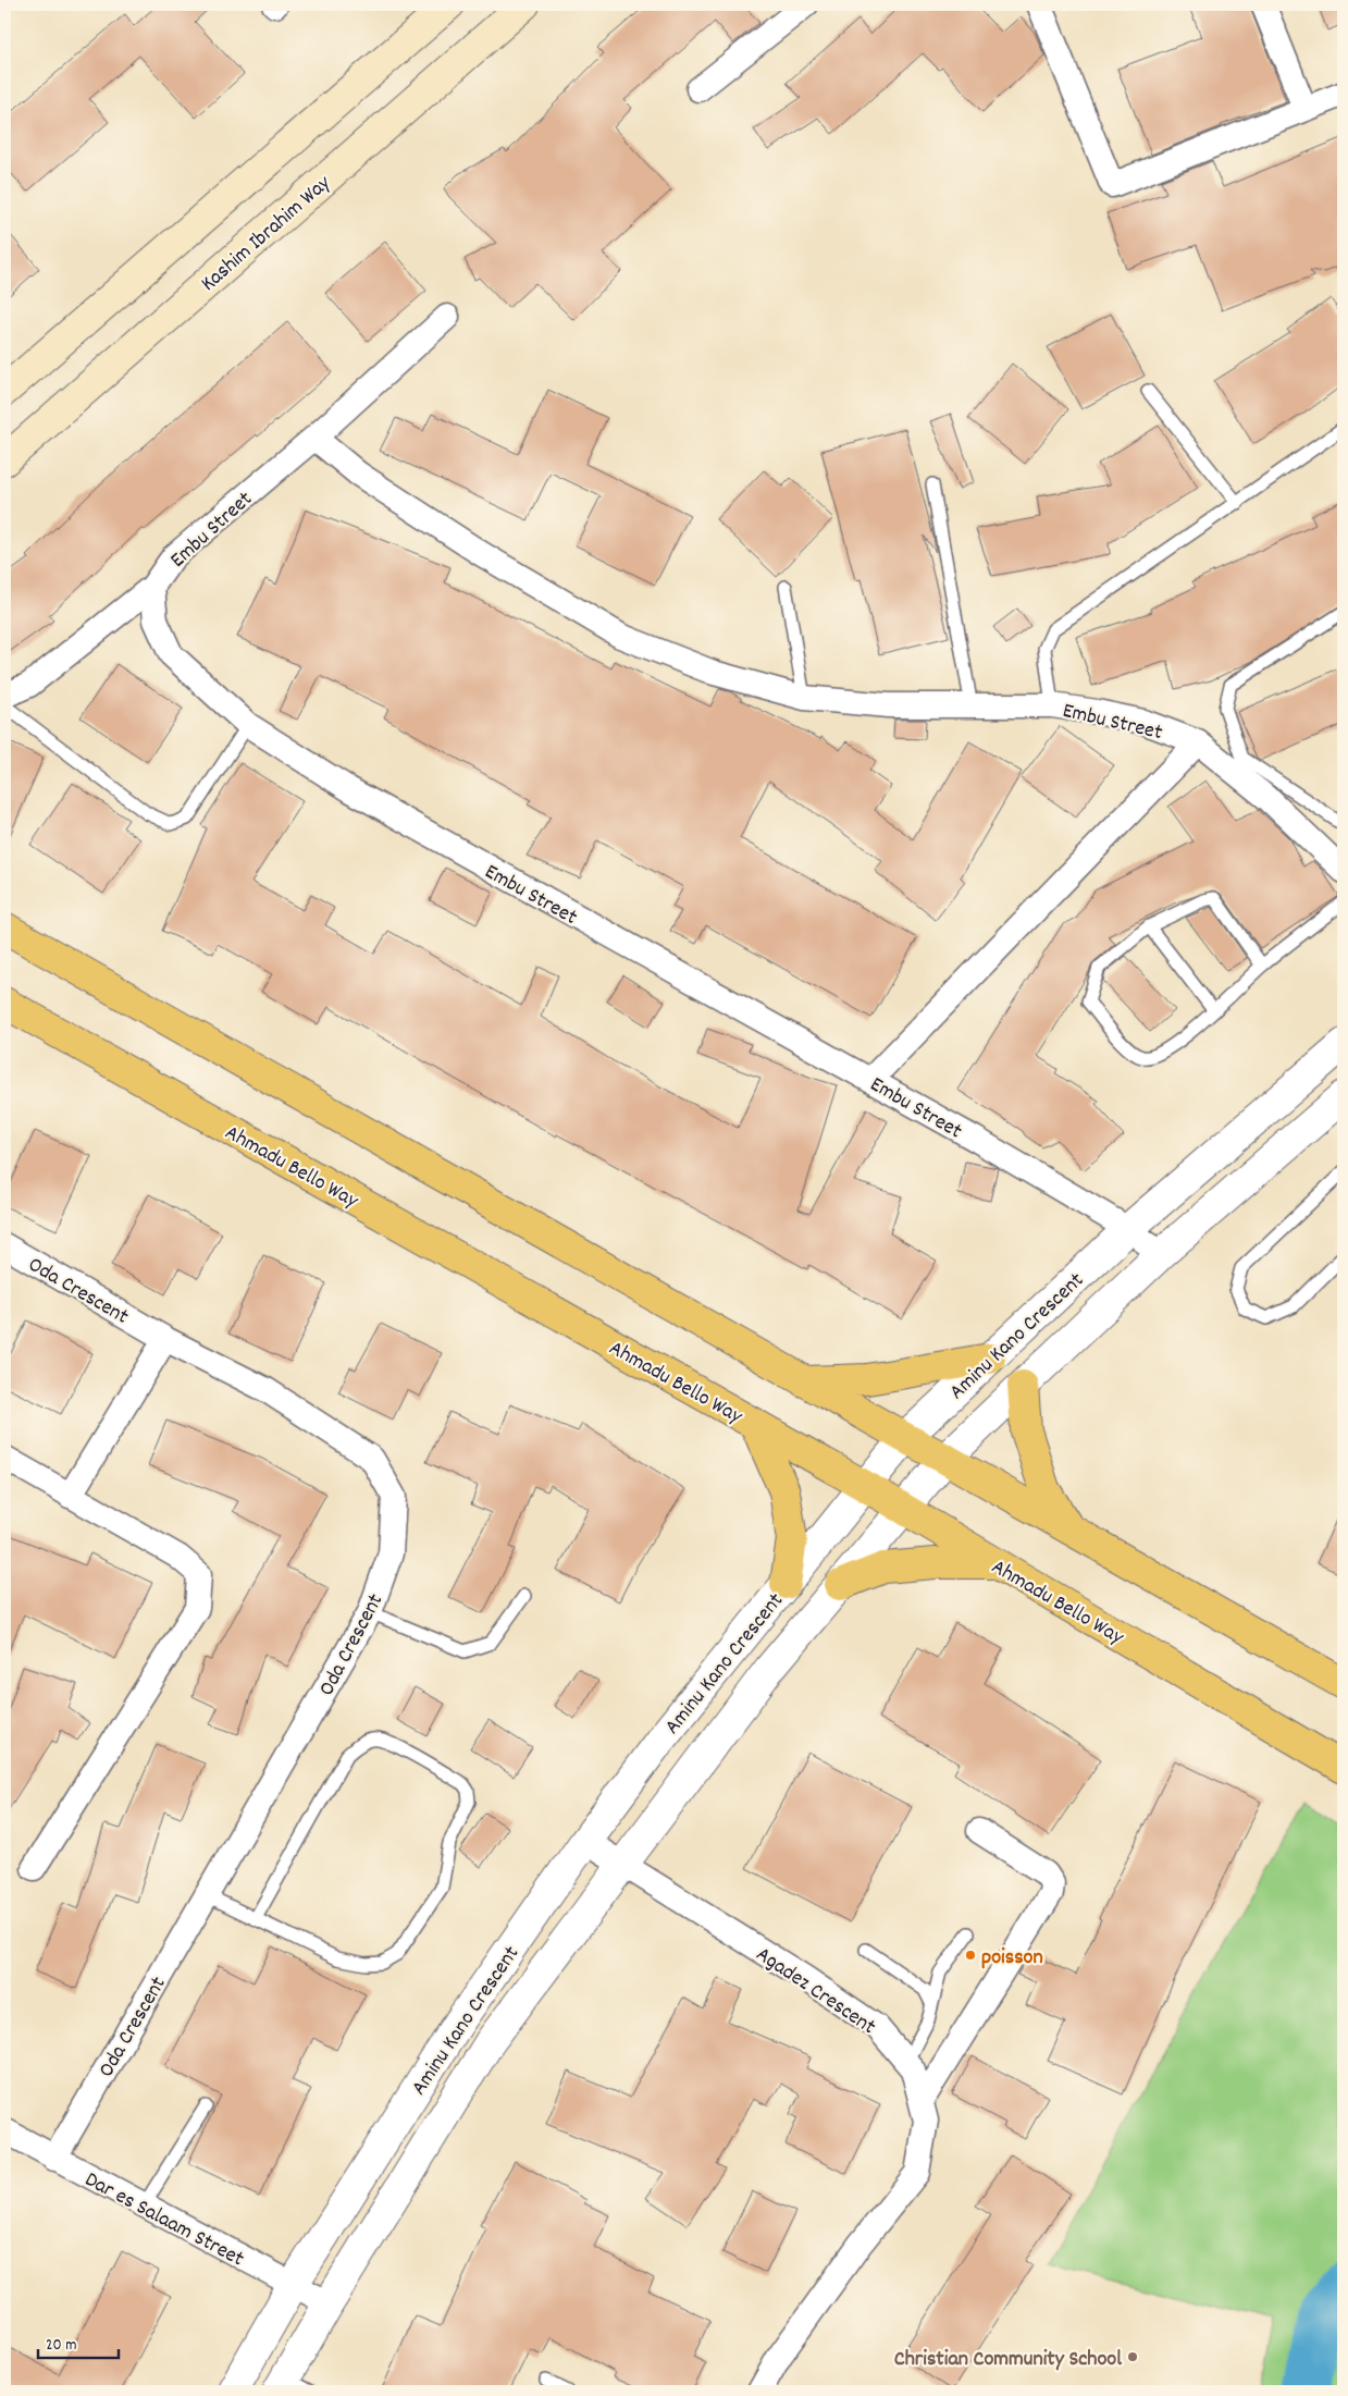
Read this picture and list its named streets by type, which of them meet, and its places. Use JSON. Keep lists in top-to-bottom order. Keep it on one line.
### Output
{"streets":{"main road":["Kashim Ibrahim Way","Ahmadu Bello Way"],"street":["Embu Street","Oda Crescent","Aminu Kano Crescent","Agadez Crescent","Dar es Salaam Street"]},"crossings":[["Embu Street","Aminu Kano Crescent"],["Ahmadu Bello Way","Aminu Kano Crescent"],["Oda Crescent","Dar es Salaam Street"],["Aminu Kano Crescent","Agadez Crescent"],["Aminu Kano Crescent","Dar es Salaam Street"]],"places":["poisson","Christian Community School"],"scale_bar":"20 m"}
